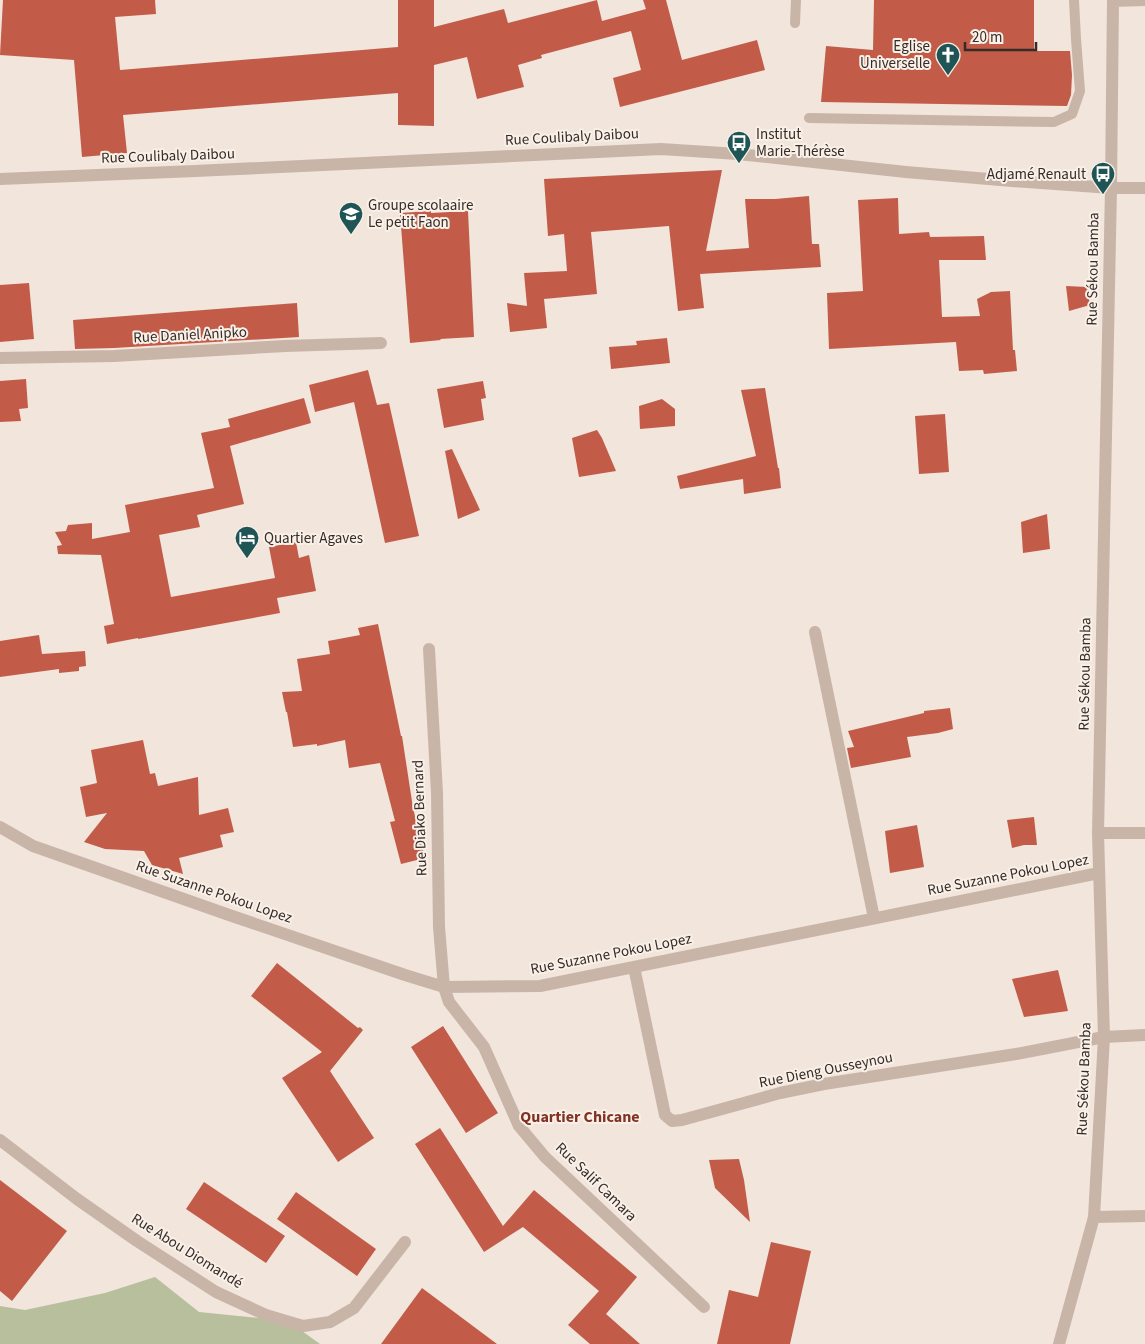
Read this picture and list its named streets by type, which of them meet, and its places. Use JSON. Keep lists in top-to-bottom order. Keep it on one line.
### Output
{"streets":{"street":["Rue Coulibaly Daibou","Rue Sékou Bamba","Rue Daniel Anipko","Rue Diako Bernard","Rue Suzanne Pokou Lopez","Rue Dieng Ousseynou","Rue Salif Camara","Rue Abou Diomandé"]},"crossings":[["Rue Coulibaly Daibou","Rue Sékou Bamba"],["Rue Sékou Bamba","Rue Suzanne Pokou Lopez"],["Rue Sékou Bamba","Rue Dieng Ousseynou"],["Rue Diako Bernard","Rue Suzanne Pokou Lopez"],["Rue Diako Bernard","Rue Salif Camara"],["Rue Suzanne Pokou Lopez","Rue Dieng Ousseynou"],["Rue Suzanne Pokou Lopez","Rue Salif Camara"]],"districts":["Quartier Chicane"],"places":{"church":["Eglise Universelle"],"bus stop":["Institut Marie-Thérèse","Adjamé Renault"],"school or university":["Groupe scolaaire Le petit Faon"],"hotel":["Quartier Agaves"]},"scale_bar":"20 m"}
